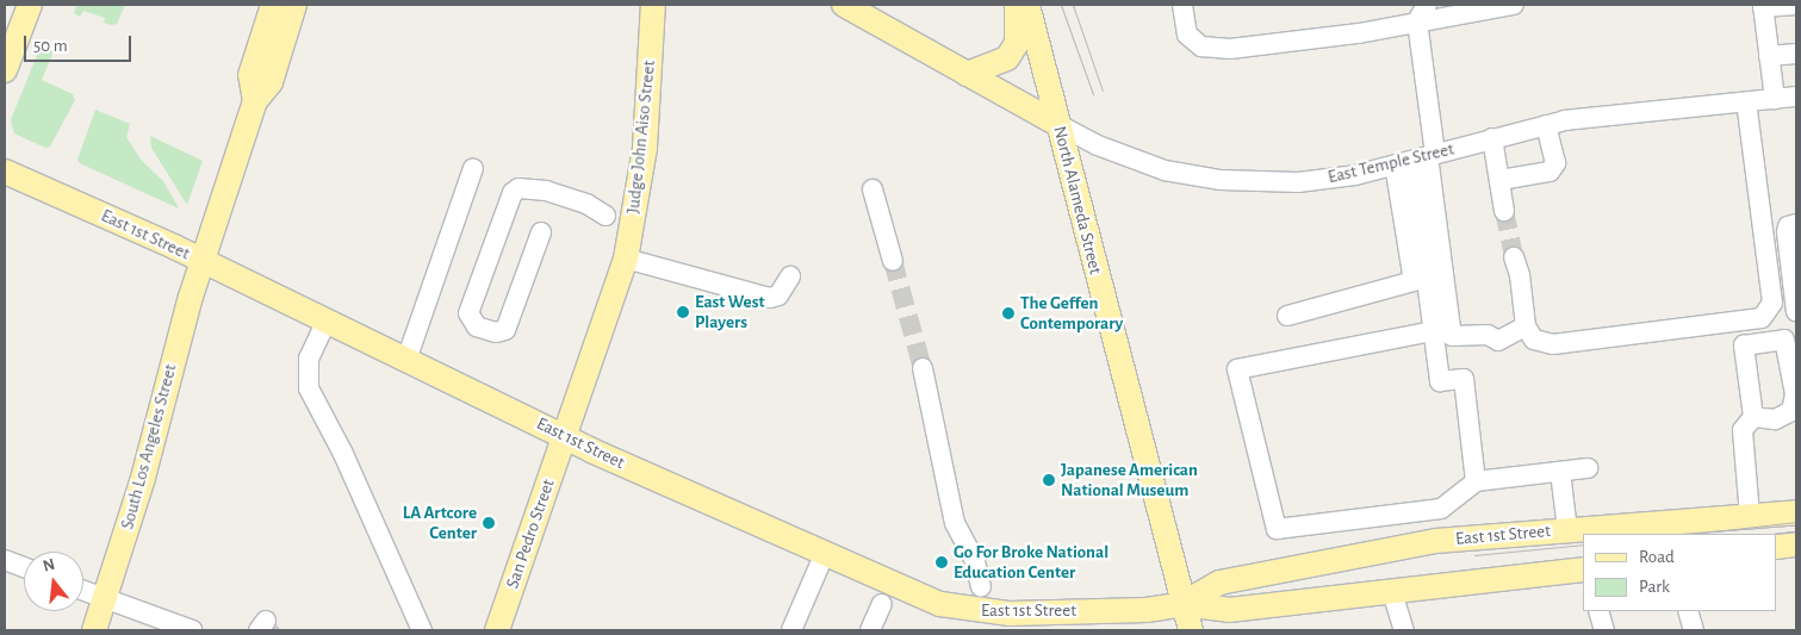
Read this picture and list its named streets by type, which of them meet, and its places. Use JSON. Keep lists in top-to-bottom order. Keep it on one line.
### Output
{"streets":{"main road":["Judge John Aiso Street","East Temple Street","North Alameda Street","East 1st Street","South Los Angeles Street","San Pedro Street"]},"crossings":[["Judge John Aiso Street","East 1st Street"],["Judge John Aiso Street","San Pedro Street"],["East Temple Street","North Alameda Street"],["North Alameda Street","East 1st Street"],["East 1st Street","South Los Angeles Street"],["East 1st Street","San Pedro Street"]],"places":["East West Players","The Geffen Contemporary","Japanese American National Museum","LA Artcore Center","Go For Broke National Education Center"],"legend":["Road","Park"],"scale_bar":"50 m","north":"top"}
